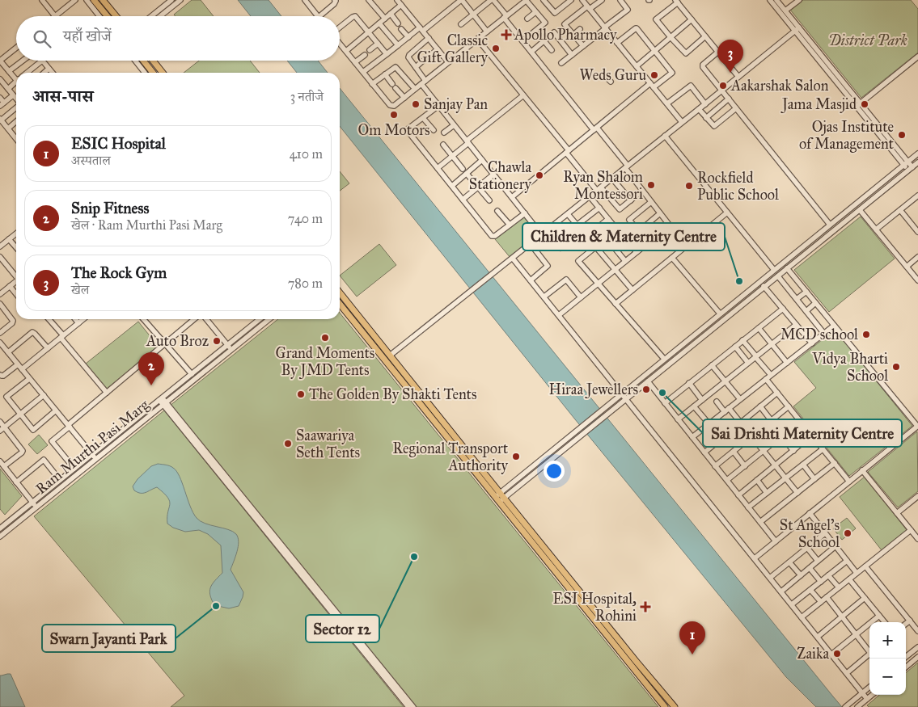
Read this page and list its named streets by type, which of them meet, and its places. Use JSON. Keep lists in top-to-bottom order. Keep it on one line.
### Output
{"streets":{"street":["Ram Murthi Pasi Marg"]},"parks":["District Park"],"places":{"health":["Apollo Pharmacy","ESI Hospital, Rohini"],"other":["Classic Gift Gallery","Weds Guru","Aakarshak Salon","Sanjay Pan","Jama Masjid","Om Motors","Ojas Institute of Management","Chawla Stationery","Ryan Shalom Montessori","Rockfield Public School","Children & Maternity Centre","MCD school","Grand Moments By JMD Tents","Auto Broz","Vidya Bharti School","Hiraa Jewellers","Sai Drishti Maternity Centre","The Golden By Shakti Tents","Saawariya Seth Tents","Regional Transport Authority","St Angel's School","Sector 12","Swarn Jayanti Park","Zaika"]},"page":{"search":"यहाँ खोजें","pins":["3","2","1"],"heading":["आस-पास","3 नतीजे"],"list":[{"mark":"1","name":"ESIC Hospital","note":"अस्पताल","value":"410 m"},{"mark":"2","name":"Snip Fitness","note":"खेल · Ram Murthi Pasi Marg","value":"740 m"},{"mark":"3","name":"The Rock Gym","note":"खेल","value":"780 m"}],"map_buttons":["+","−"]}}
